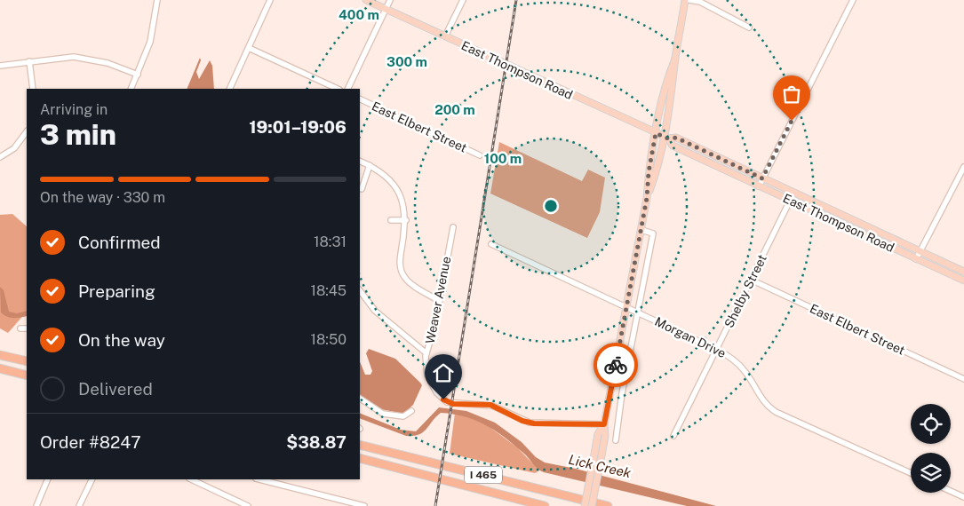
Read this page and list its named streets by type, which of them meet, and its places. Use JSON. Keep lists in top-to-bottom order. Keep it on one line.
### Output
{"streets":{"highway":["I 465"],"main road":["East Thompson Road"],"street":["East Elbert Street","Shelby Street","Weaver Avenue","Morgan Drive"]},"crossings":[["East Thompson Road","Shelby Street"],["East Elbert Street","Shelby Street"],["Shelby Street","Morgan Drive"]],"water":["Lick Creek"],"page":{"heading":["3 min","Arriving in","19:01–19:06"],"panel":["Order #8247","$38.87"],"bar":"On the way · 330 m","list":[["Confirmed","18:31"],["Preparing","18:45"],["On the way","18:50"],"Delivered"]},"rings":["400 m","300 m","200 m","100 m"]}
